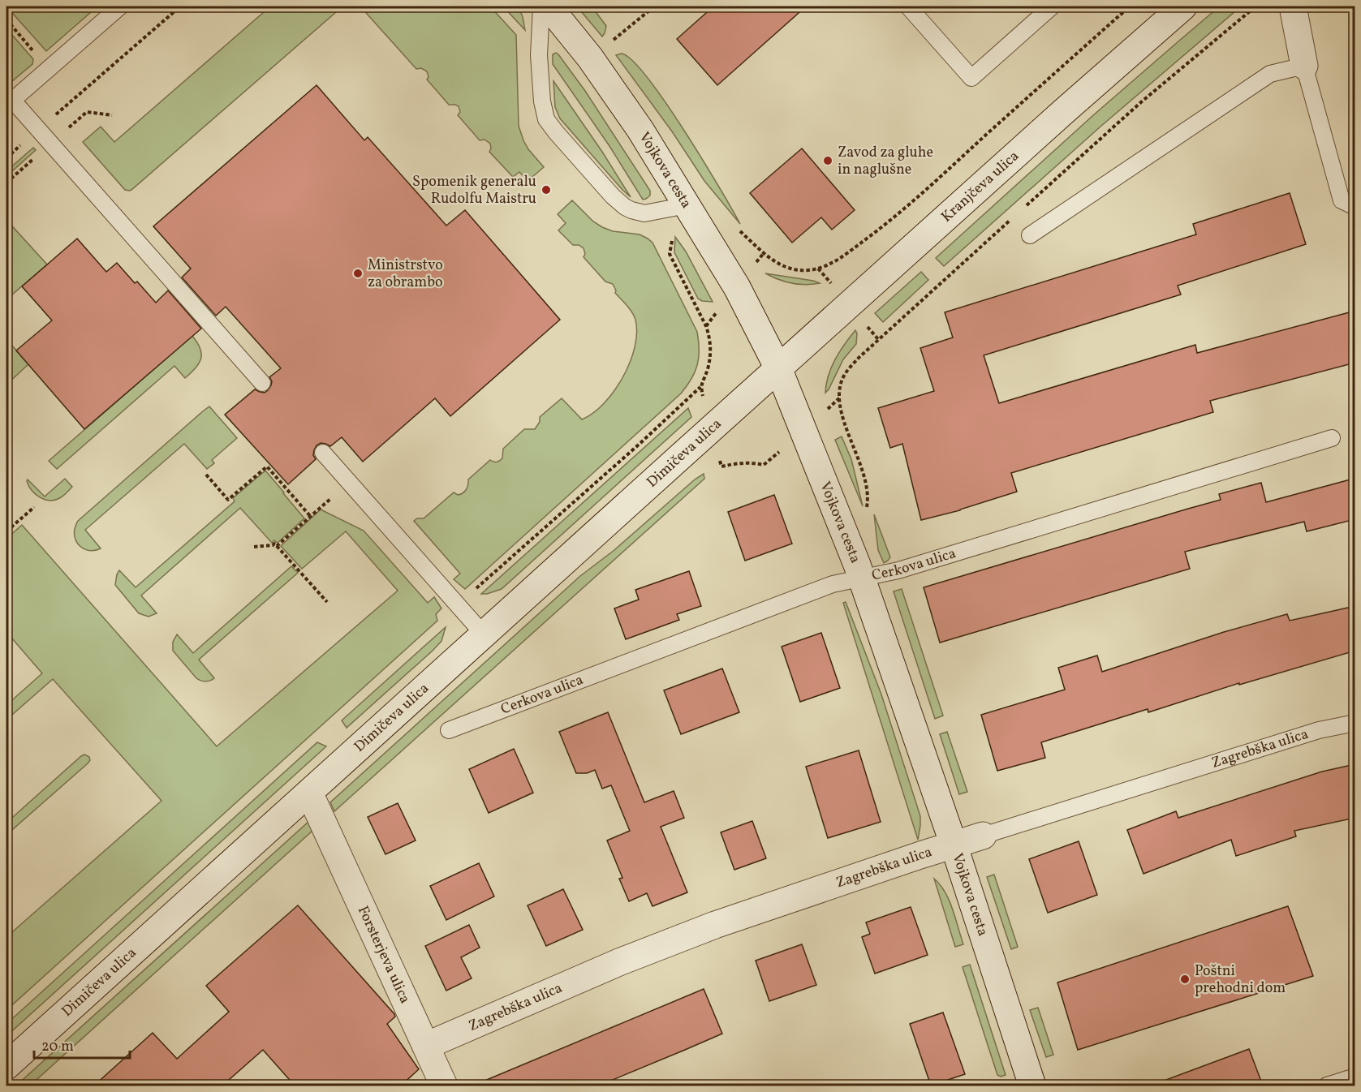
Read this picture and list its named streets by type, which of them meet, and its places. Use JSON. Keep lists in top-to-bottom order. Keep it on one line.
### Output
{"streets":{"street":["Vojkova cesta","Kranjčeva ulica","Dimičeva ulica","Zagrebška ulica","Forsterjeva ulica"],"lane":["Cerkova ulica"]},"crossings":[["Vojkova cesta","Kranjčeva ulica"],["Vojkova cesta","Dimičeva ulica"],["Vojkova cesta","Cerkova ulica"],["Vojkova cesta","Zagrebška ulica"],["Kranjčeva ulica","Dimičeva ulica"],["Dimičeva ulica","Forsterjeva ulica"],["Zagrebška ulica","Forsterjeva ulica"]],"places":["Zavod za gluhe in naglušne","Spomenik generalu Rudolfu Maistru","Ministrstvo za obrambo","Poštni prehodni dom"],"scale_bar":"20 m"}
